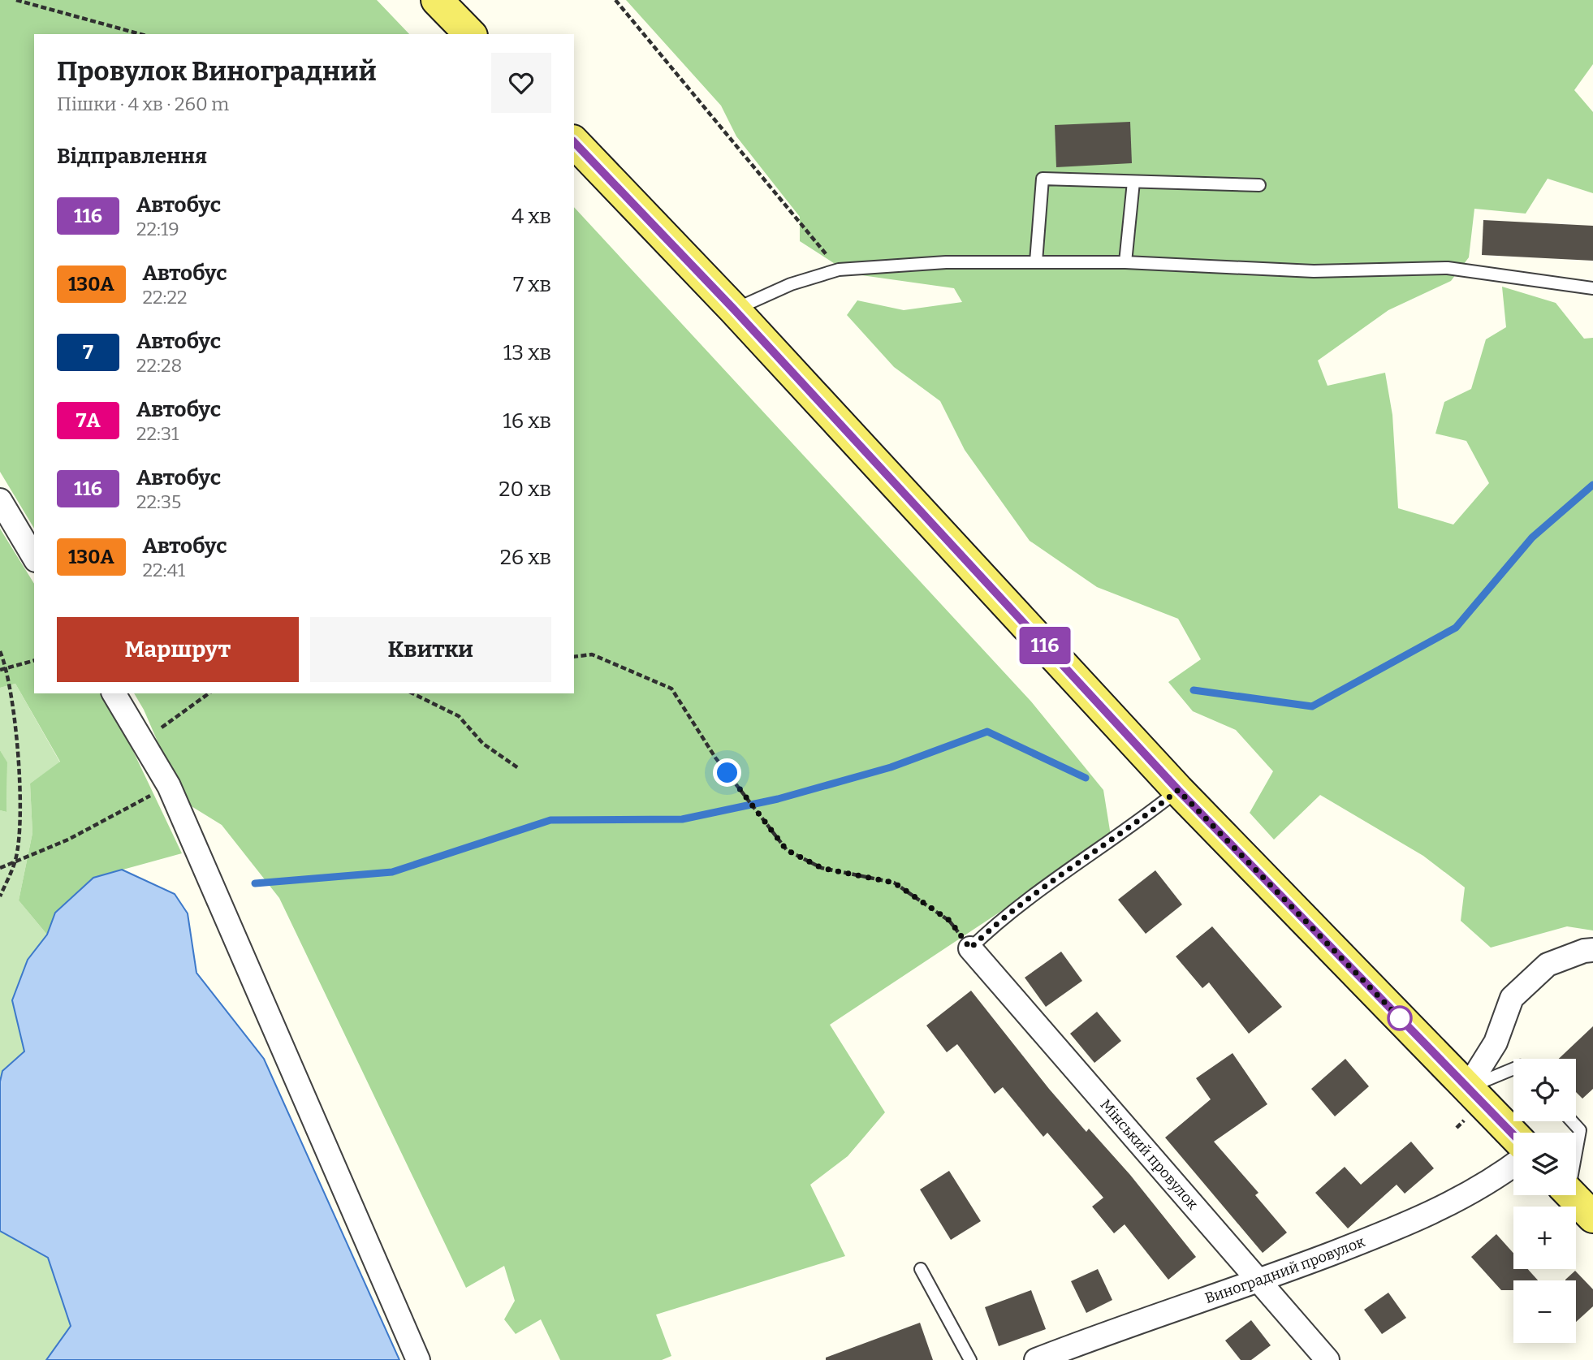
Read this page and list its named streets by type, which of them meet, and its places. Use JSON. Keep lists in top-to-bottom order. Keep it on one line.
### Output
{"streets":{"street":["Мінський провулок","Виноградний провулок"]},"crossings":[["Мінський провулок","Виноградний провулок"]],"lines":["bus line 116"],"page":{"on_map":"116","heading":[["Провулок Виноградний","Пішки · 4 хв · 260 m"],"Відправлення"],"list":[{"mark":"116","name":"Автобус","note":"22:19","value":"4 хв"},{"mark":"130А","name":"Автобус","note":"22:22","value":"7 хв"},{"mark":"7","name":"Автобус","note":"22:28","value":"13 хв"},{"mark":"7А","name":"Автобус","note":"22:31","value":"16 хв"},{"mark":"116","name":"Автобус","note":"22:35","value":"20 хв"},{"mark":"130А","name":"Автобус","note":"22:41","value":"26 хв"}],"buttons":["Маршрут","Квитки"],"map_buttons":["+","−"]}}
